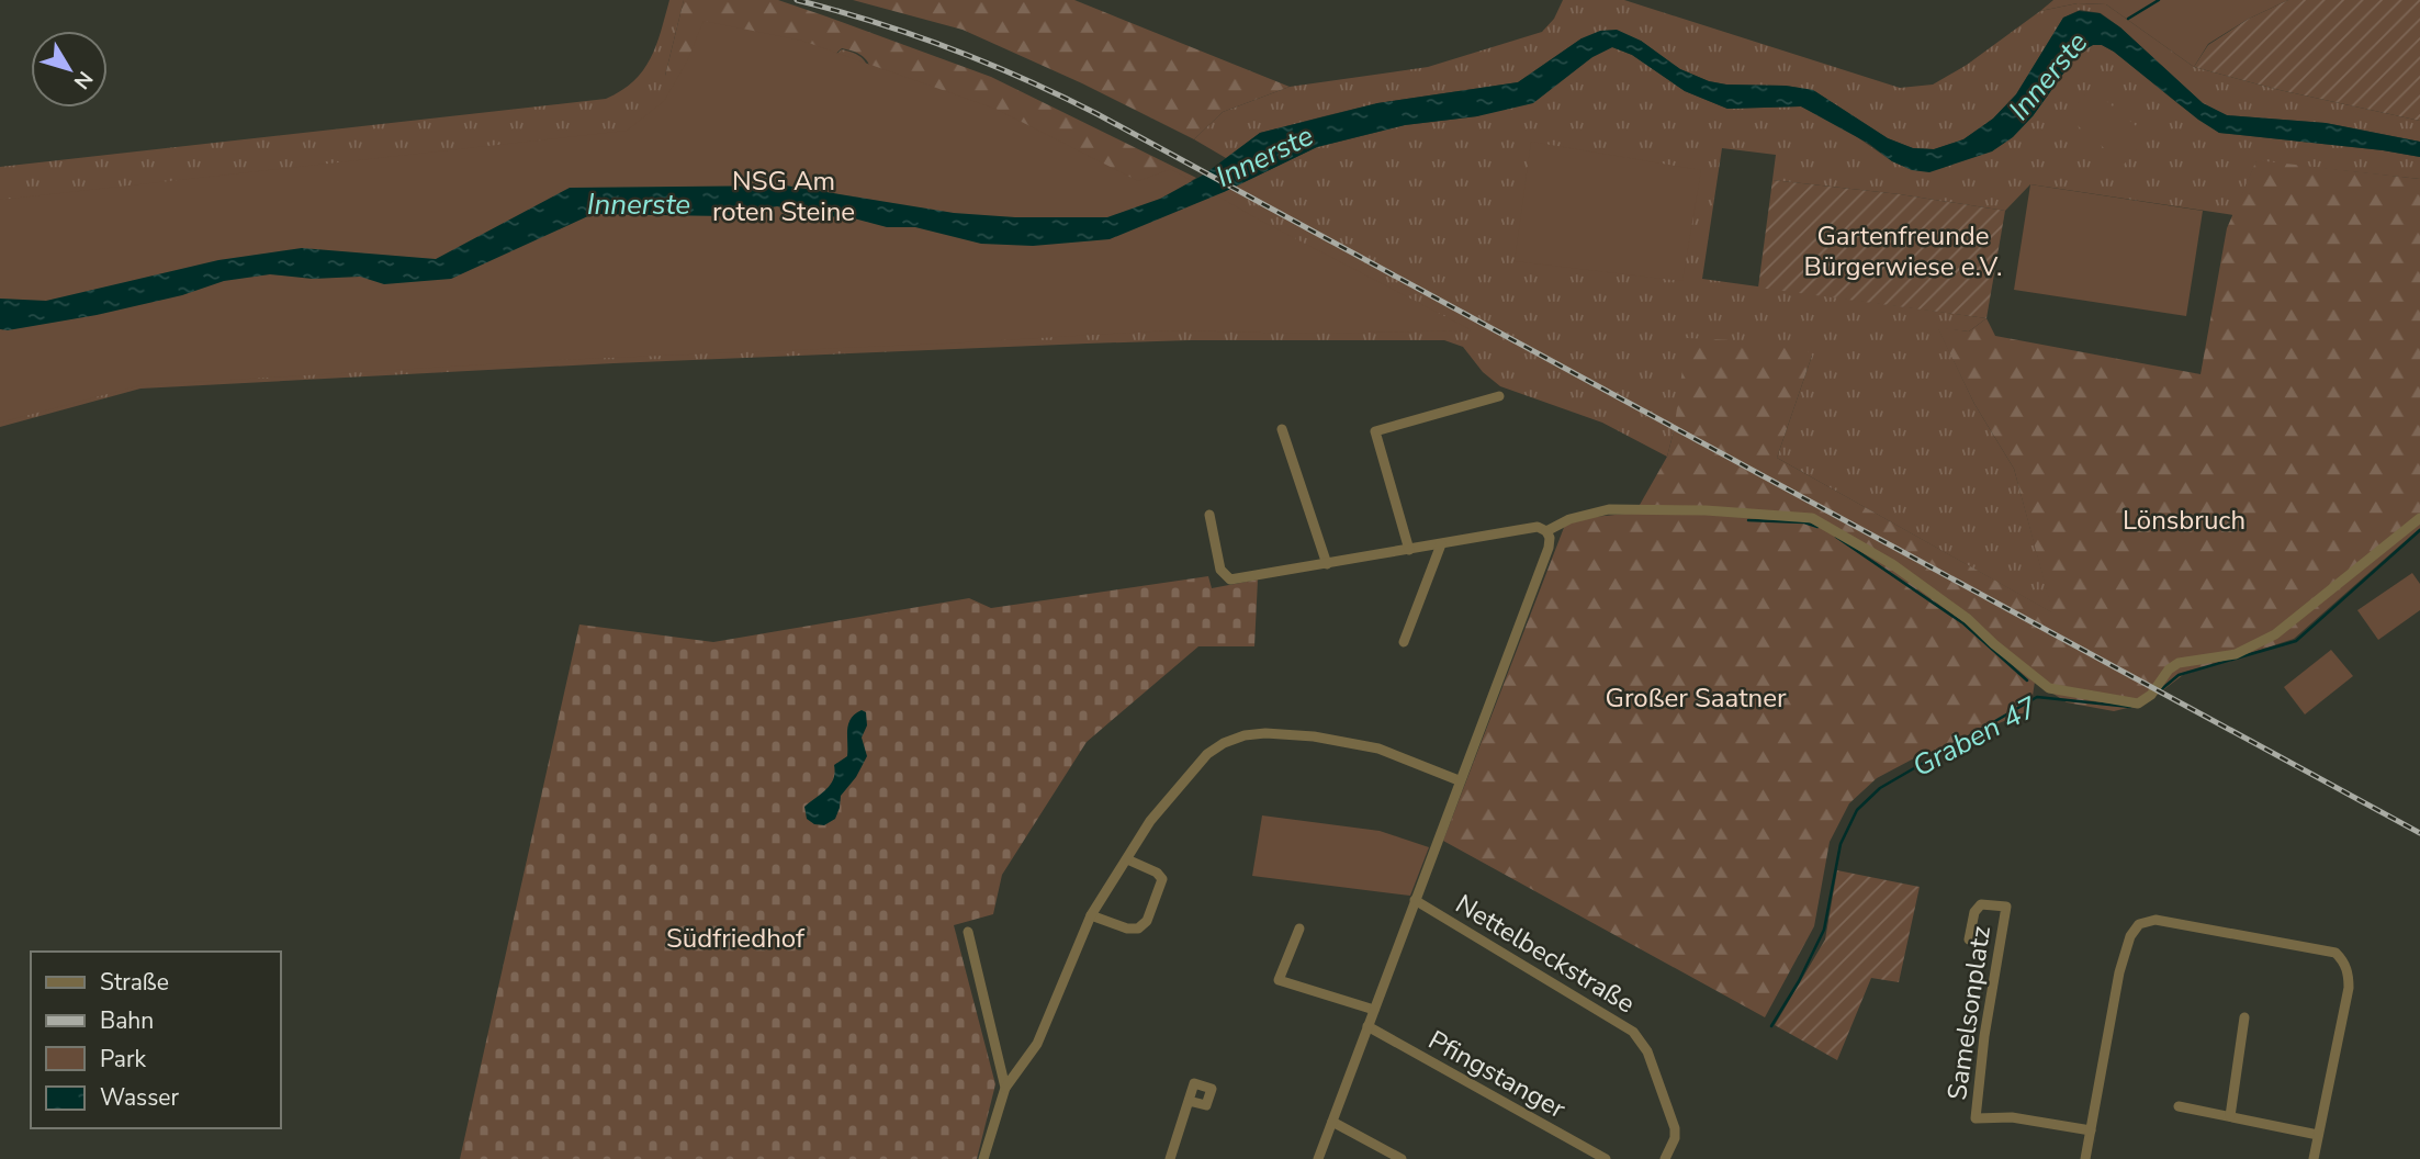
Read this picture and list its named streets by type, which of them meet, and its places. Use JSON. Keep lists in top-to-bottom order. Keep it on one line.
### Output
{"streets":{"street":["Nettelbeckstraße","Samelsonplatz","Pfingstanger"]},"water":["Innerste","Graben 47"],"parks":["NSG Am roten Steine","Gartenfreunde Bürgerwiese e.V.","Lönsbruch","Großer Saatner","Südfriedhof"],"legend":["Straße","Bahn","Park","Wasser"],"north":"bottom right"}
